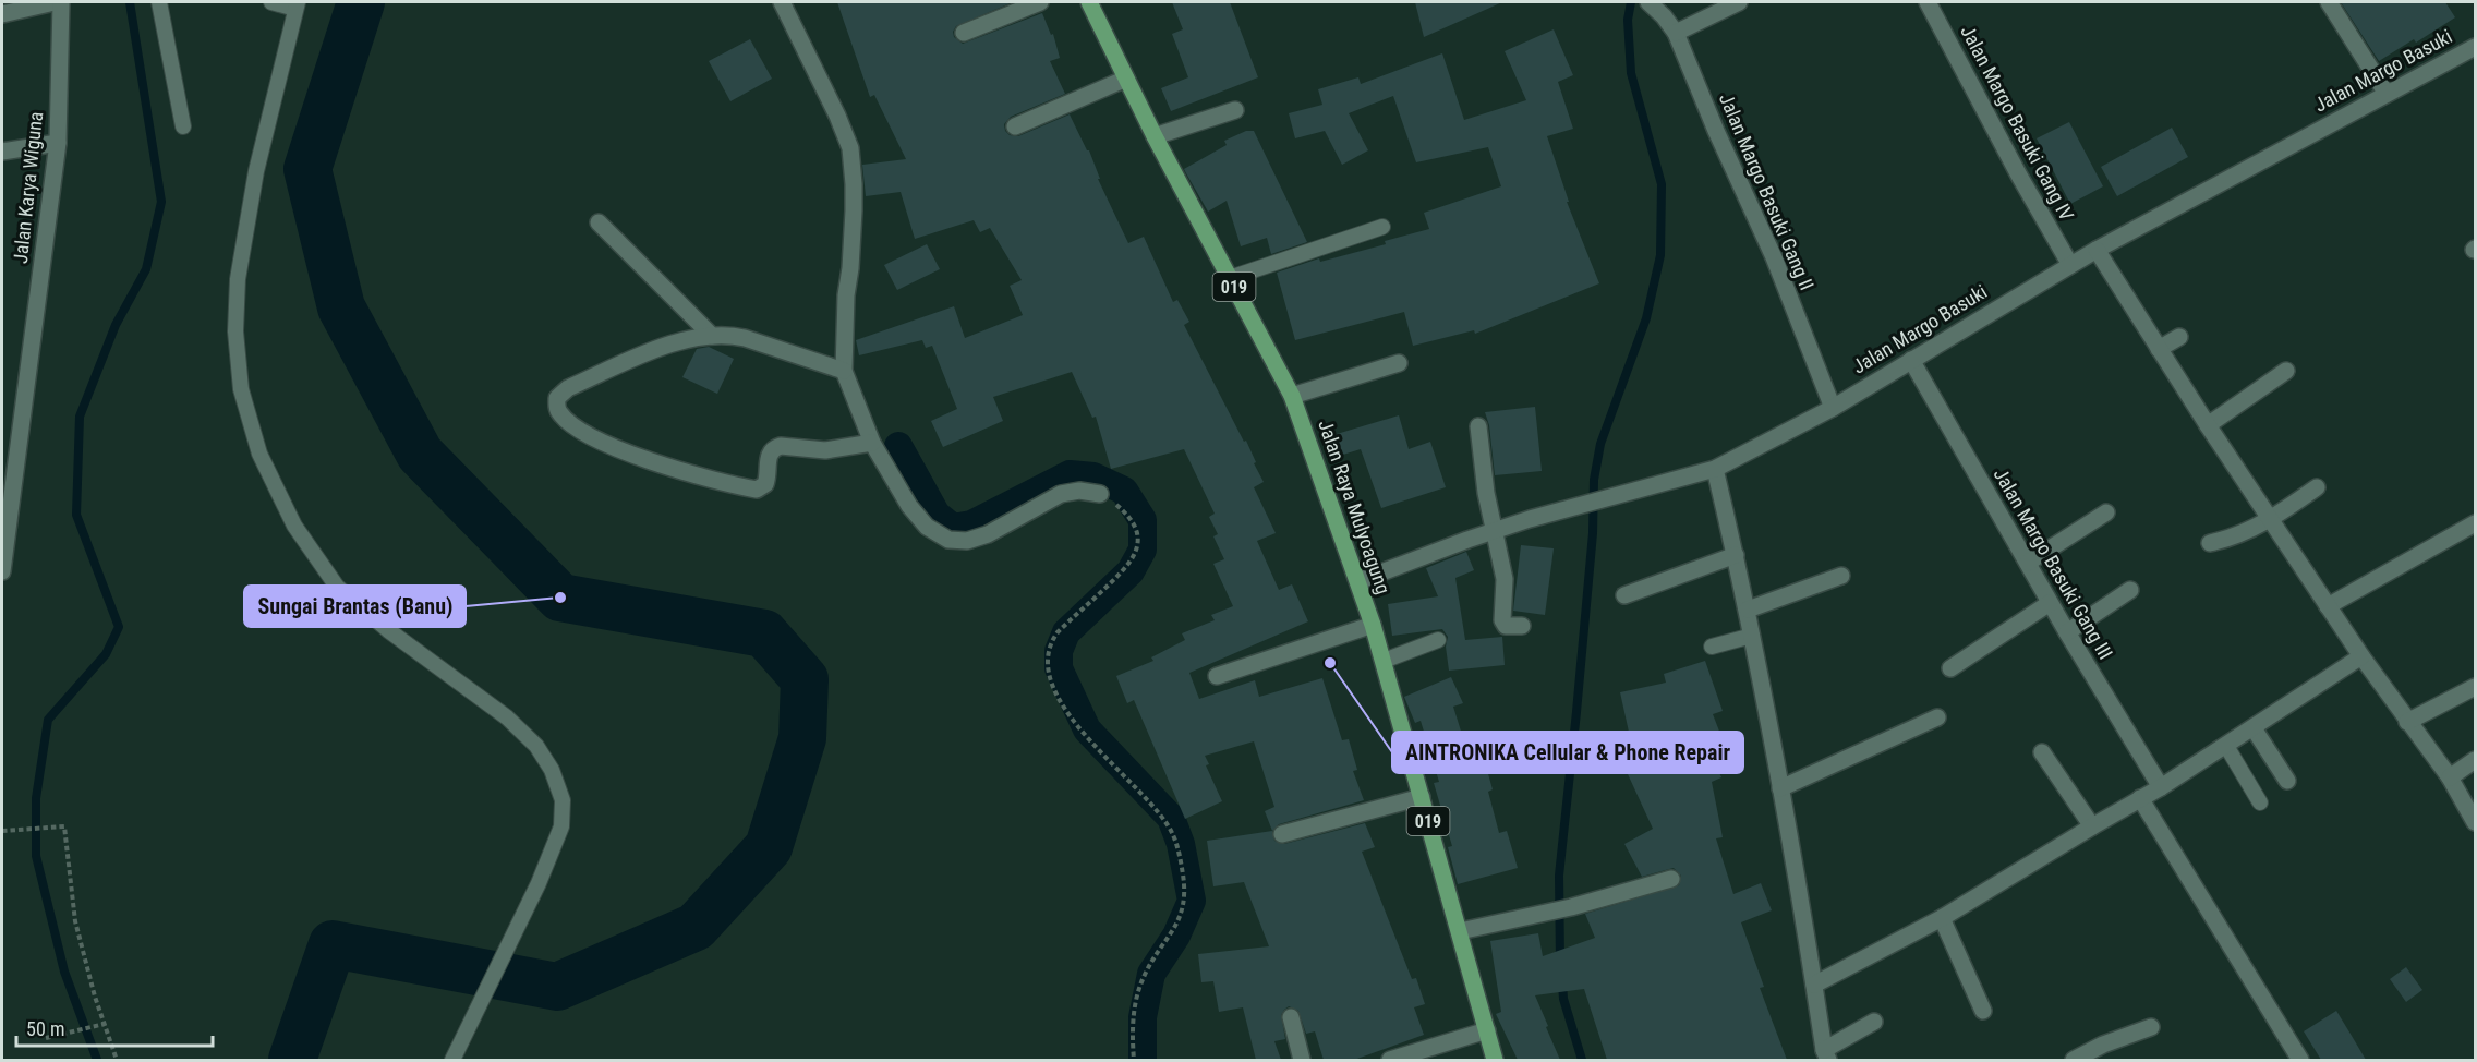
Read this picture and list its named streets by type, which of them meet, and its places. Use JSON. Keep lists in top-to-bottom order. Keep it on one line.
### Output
{"streets":{"main road":["019","Jalan Raya Mulyoagung"],"street":["Jalan Margo Basuki","Jalan Margo Basuki Gang IV","Jalan Karya Wiguna","Jalan Margo Basuki Gang II","Jalan Margo Basuki Gang III"]},"crossings":[["Jalan Margo Basuki","Jalan Margo Basuki Gang IV"],["Jalan Margo Basuki","Jalan Margo Basuki Gang II"],["Jalan Margo Basuki","Jalan Raya Mulyoagung"],["Jalan Margo Basuki","Jalan Margo Basuki Gang III"]],"places":["Sungai Brantas (Banu)","AINTRONIKA Cellular & Phone Repair"],"scale_bar":"50 m"}
